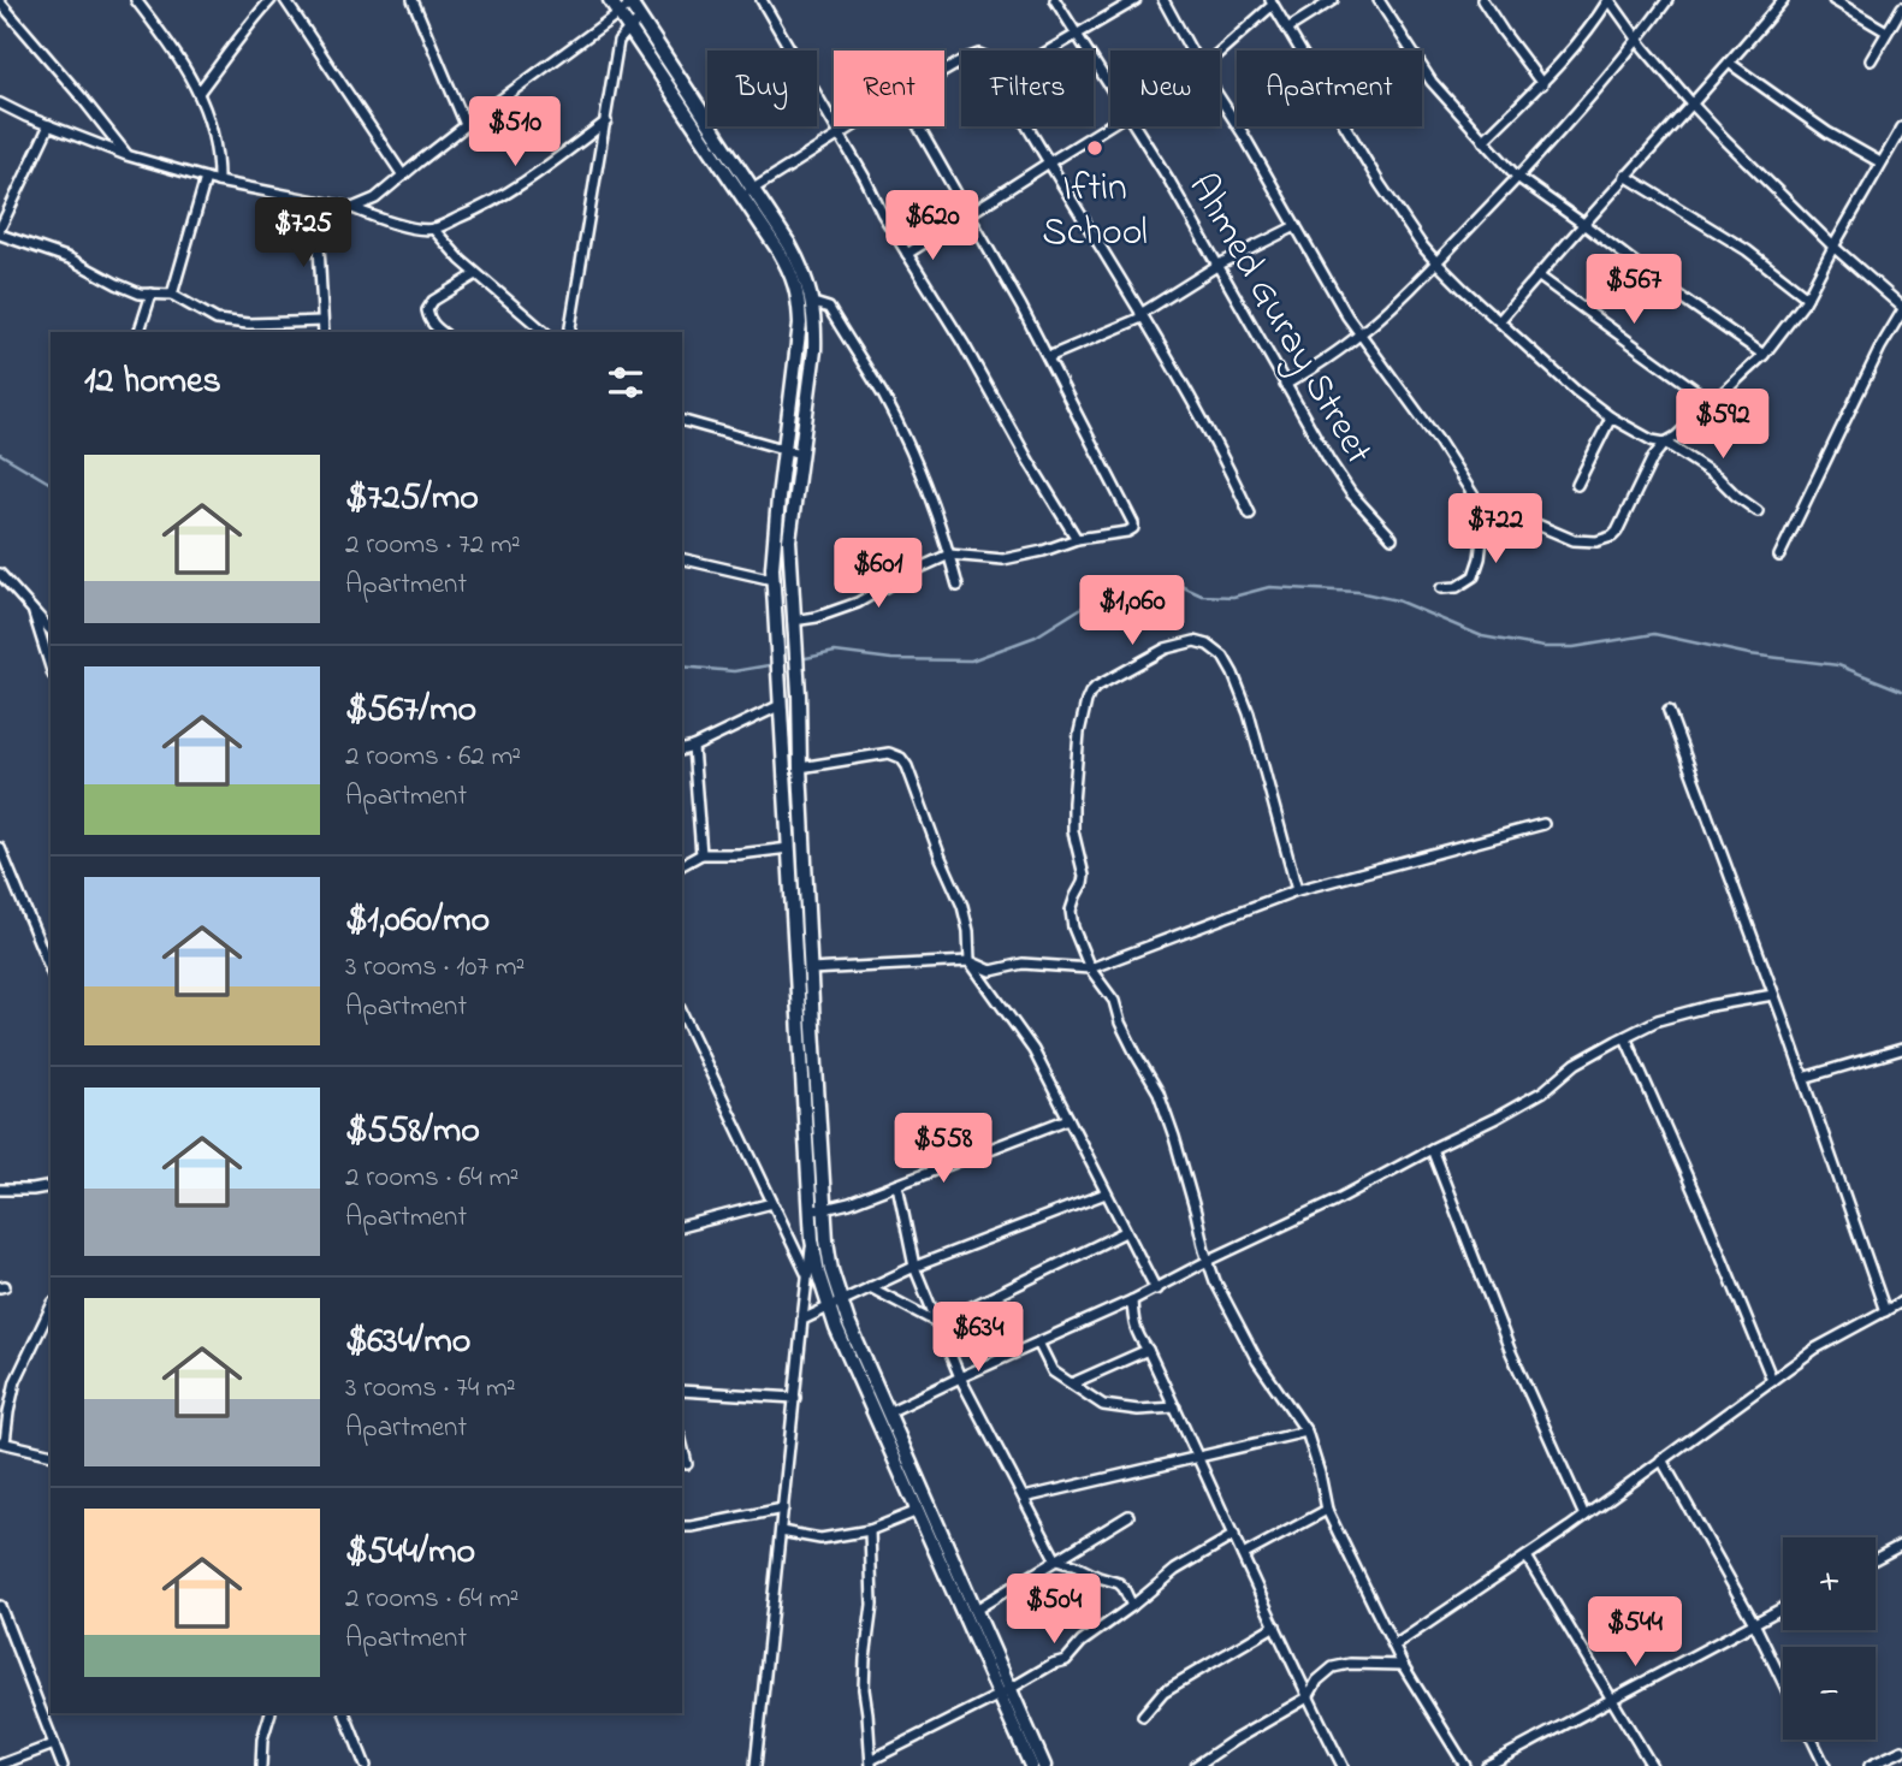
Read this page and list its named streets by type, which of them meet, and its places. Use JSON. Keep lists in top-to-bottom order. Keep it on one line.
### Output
{"streets":{"street":["Ahmed Guray Street"]},"places":["Iftin School"],"page":{"chip":["Buy","Rent","Filters","New","Apartment"],"price":["$510","$620","$725","$567","$592","$722","$601","$1,060","$558","$634","$504","$544"],"heading":"12 homes","list":[{"name":"$725/mo","note":"2 rooms · 72 m² · Apartment"},{"name":"$567/mo","note":"2 rooms · 62 m² · Apartment"},{"name":"$1,060/mo","note":"3 rooms · 107 m² · Apartment"},{"name":"$558/mo","note":"2 rooms · 64 m² · Apartment"},{"name":"$634/mo","note":"3 rooms · 74 m² · Apartment"},{"name":"$544/mo","note":"2 rooms · 64 m² · Apartment"}],"map_buttons":["+","−"]}}
